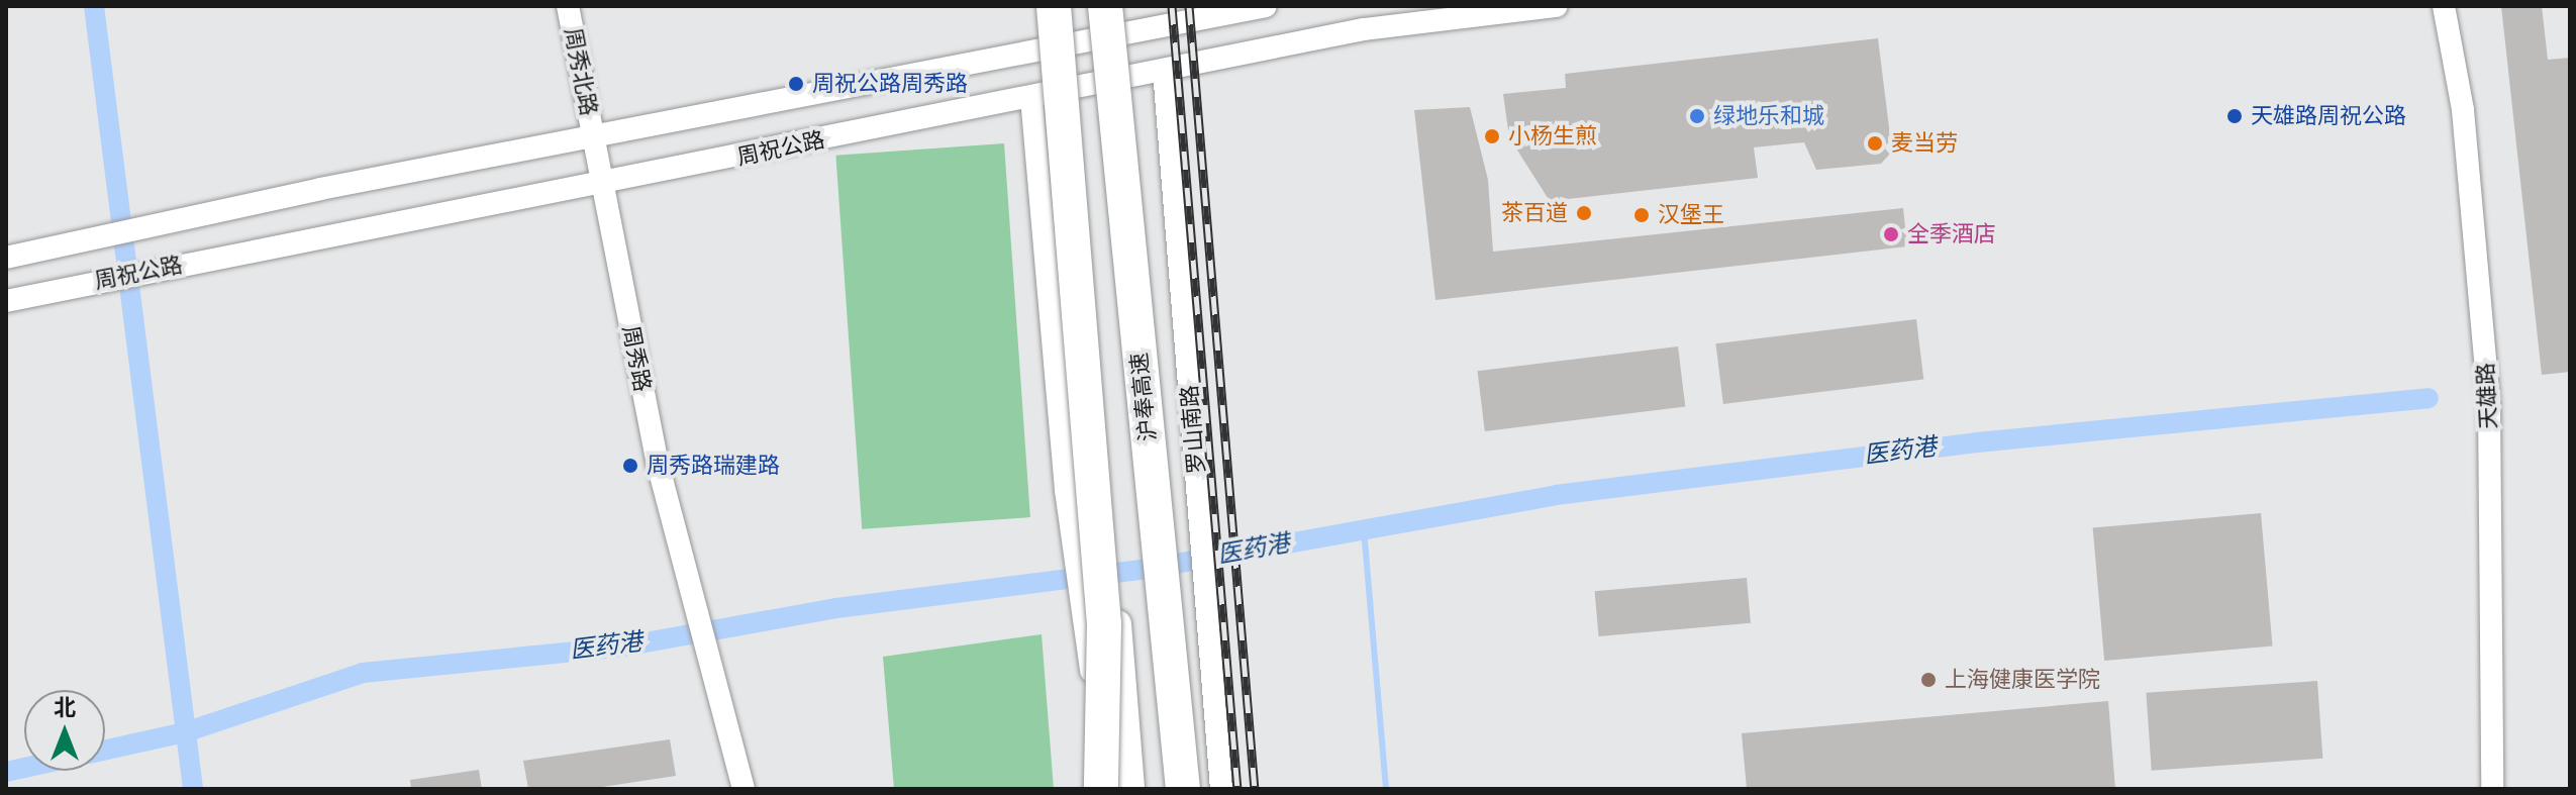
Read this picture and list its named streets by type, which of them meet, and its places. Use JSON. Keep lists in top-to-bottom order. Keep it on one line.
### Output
{"streets":{"highway":["沪奉高速"],"main road":["罗山南路"],"street":["周秀北路","周祝公路","周秀路","天雄路"]},"crossings":[["周秀北路","周祝公路"],["周秀北路","周秀路"],["周祝公路","周秀路"],["周祝公路","沪奉高速"],["周祝公路","罗山南路"],["沪奉高速","罗山南路"]],"water":["医药港"],"places":["周祝公路周秀路","绿地乐和城","天雄路周祝公路","小杨生煎","麦当劳","茶百道","汉堡王","全季酒店","周秀路瑞建路","上海健康医学院"],"north":"top"}
